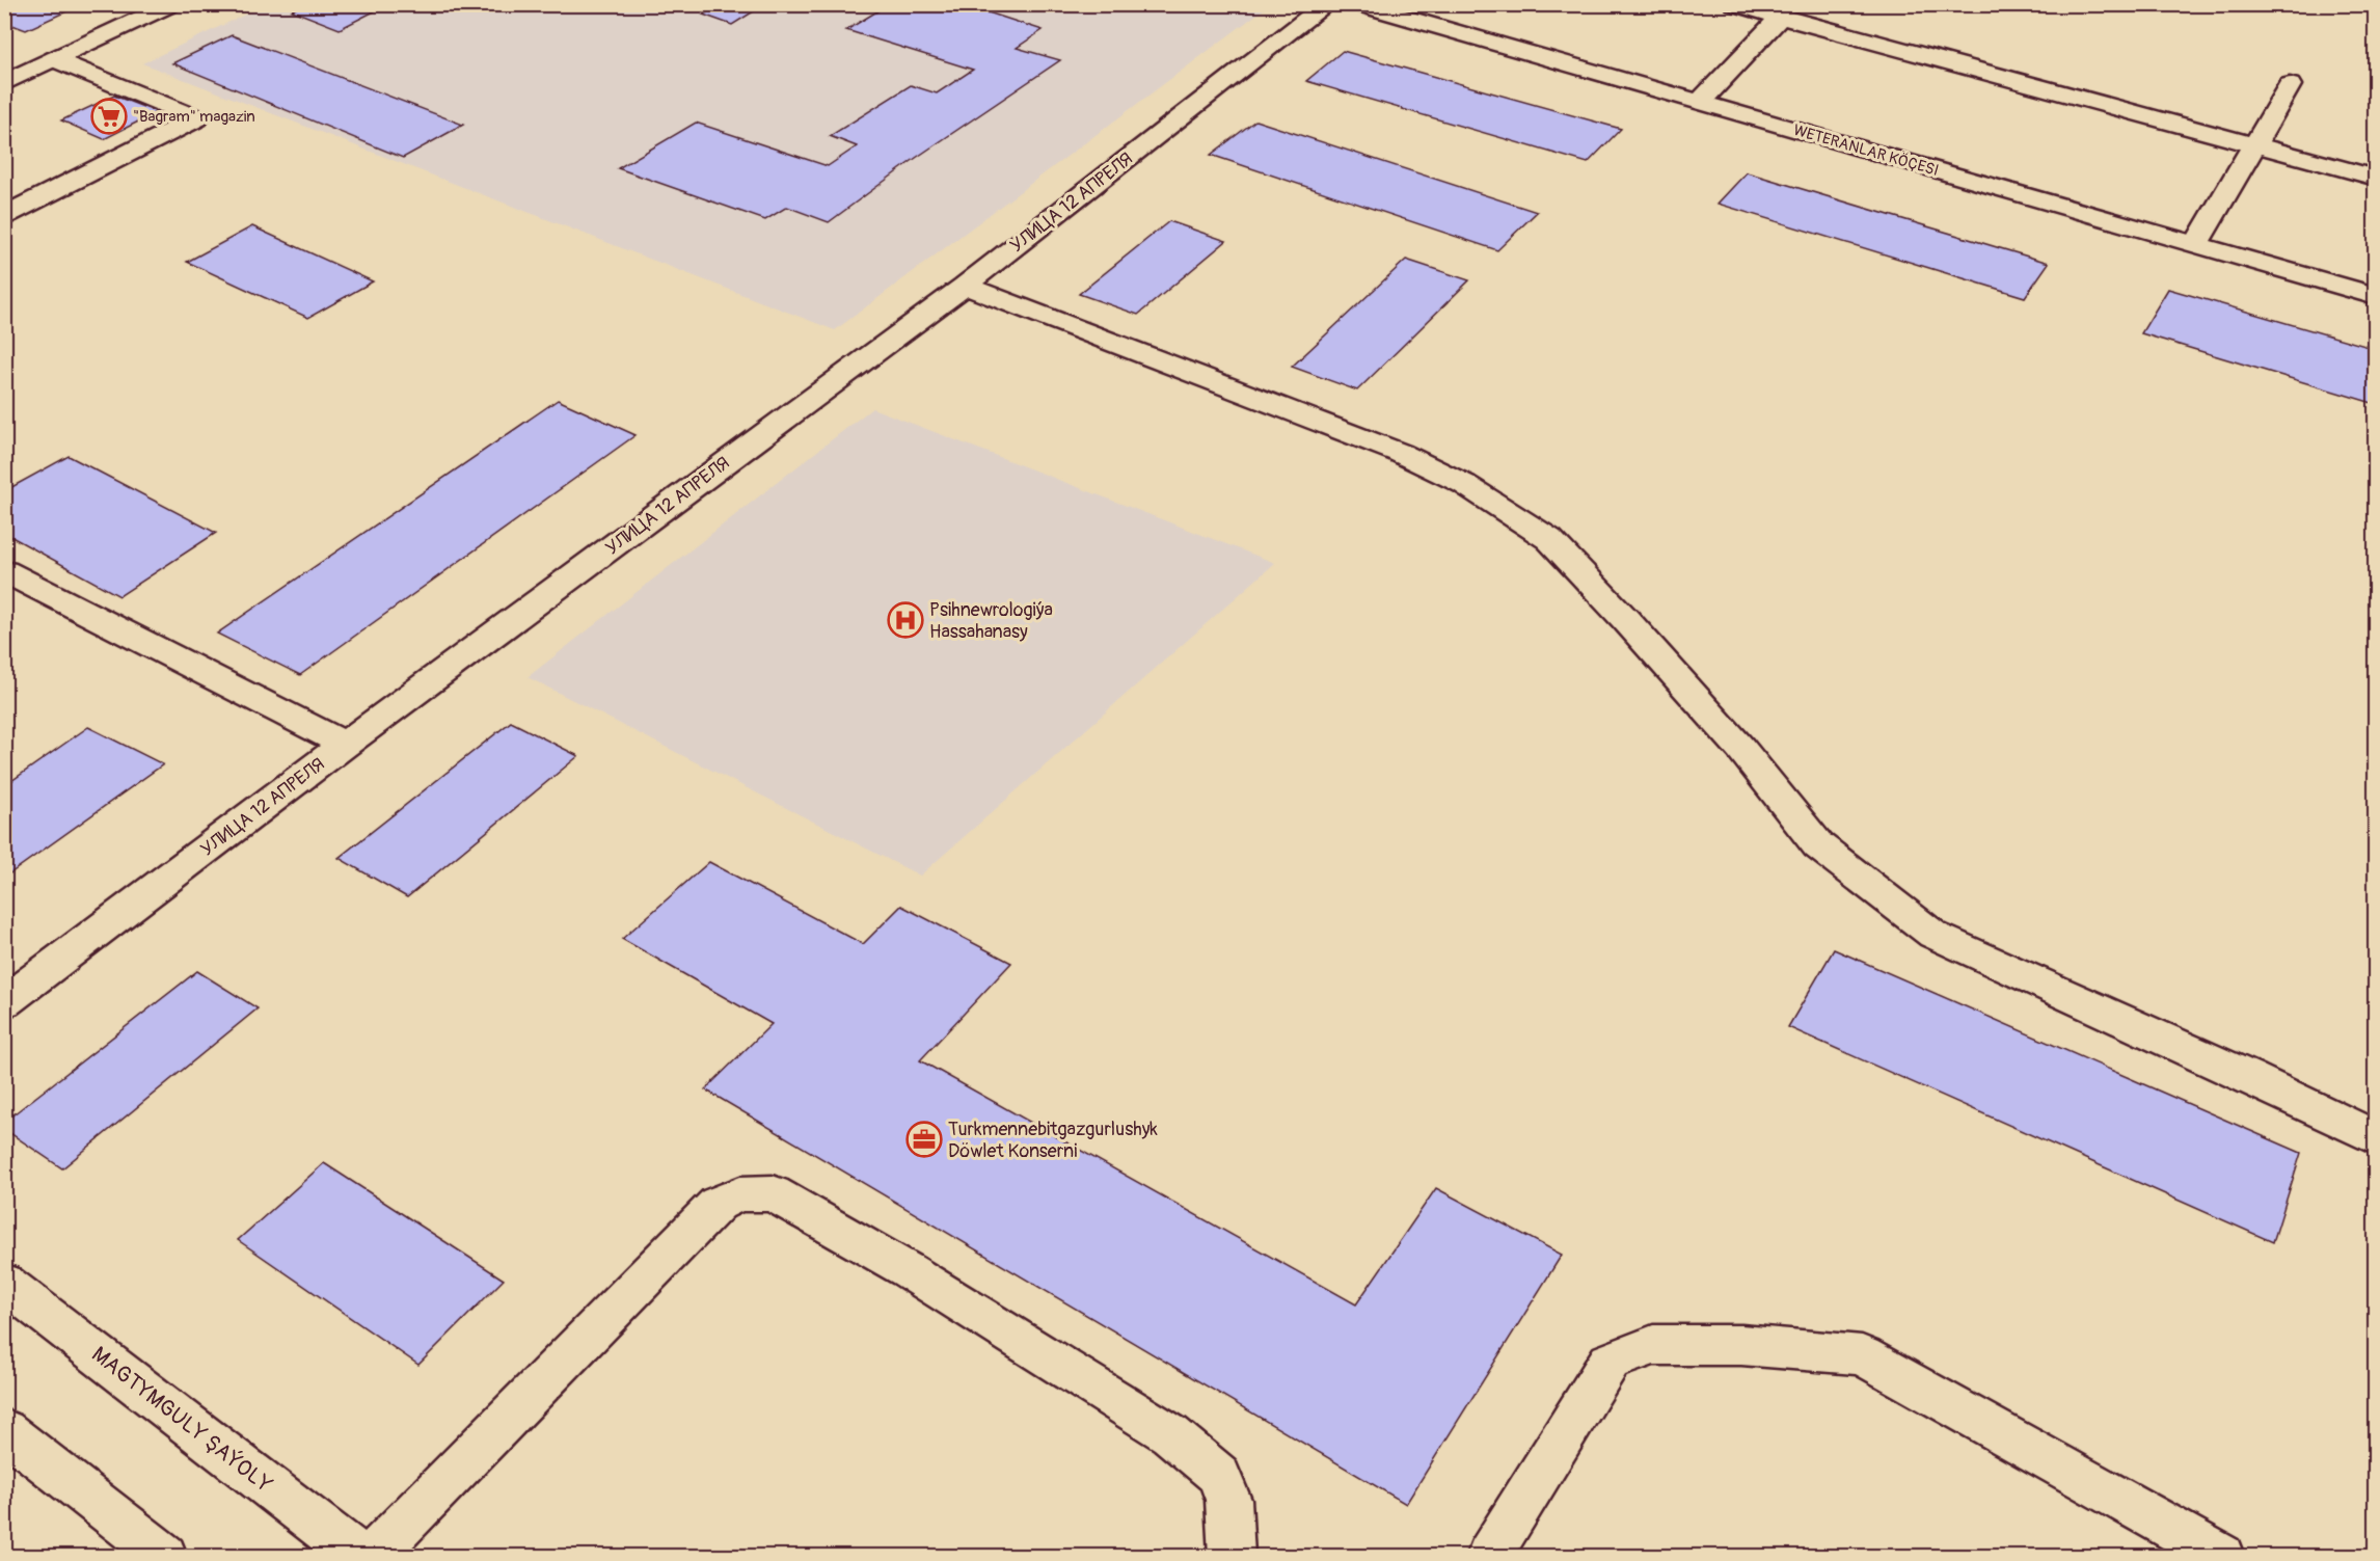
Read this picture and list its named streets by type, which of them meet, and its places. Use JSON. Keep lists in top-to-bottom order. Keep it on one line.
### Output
{"streets":{"street":["WETERANLAR KÖÇESI","УЛИЦА 12 АПРЕЛЯ","MAGTYMGULY ŞAÝOLY"]},"places":{"supermarket":["\"Bagram\" magazin"],"hospital":["Psihnewrologiýa Hassahanasy"],"office":["Turkmennebitgazgurlushyk Döwlet Konserni"]}}
